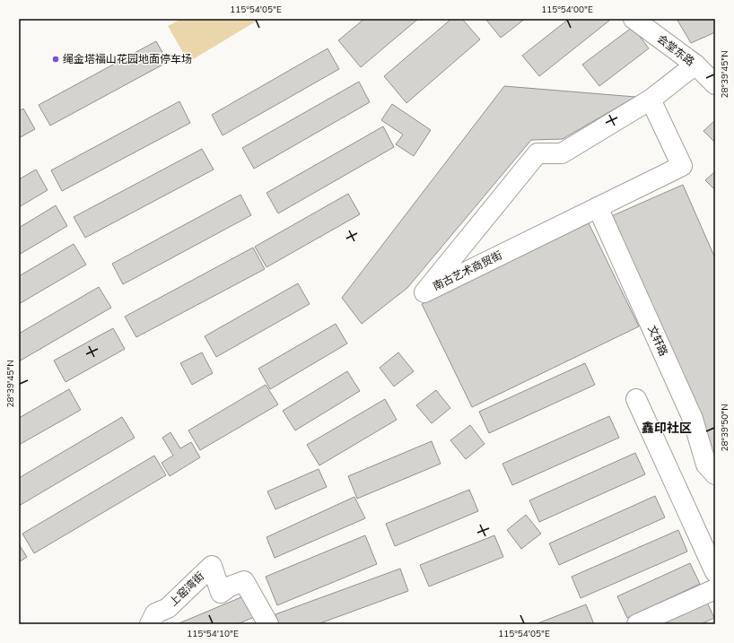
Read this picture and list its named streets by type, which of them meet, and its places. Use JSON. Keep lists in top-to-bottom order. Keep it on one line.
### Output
{"streets":{"street":["会堂东路","南古艺术商贸街","文轩路","上窑湾街"]},"crossings":[["会堂东路","南古艺术商贸街"],["南古艺术商贸街","文轩路"]],"districts":["鑫印社区"],"places":["绳金塔福山花园地面停车场"],"coordinates":["115°54'05\"E","115°54'00\"E","28°39'45\"N","28°39'50\"N","115°54'10\"E"]}
